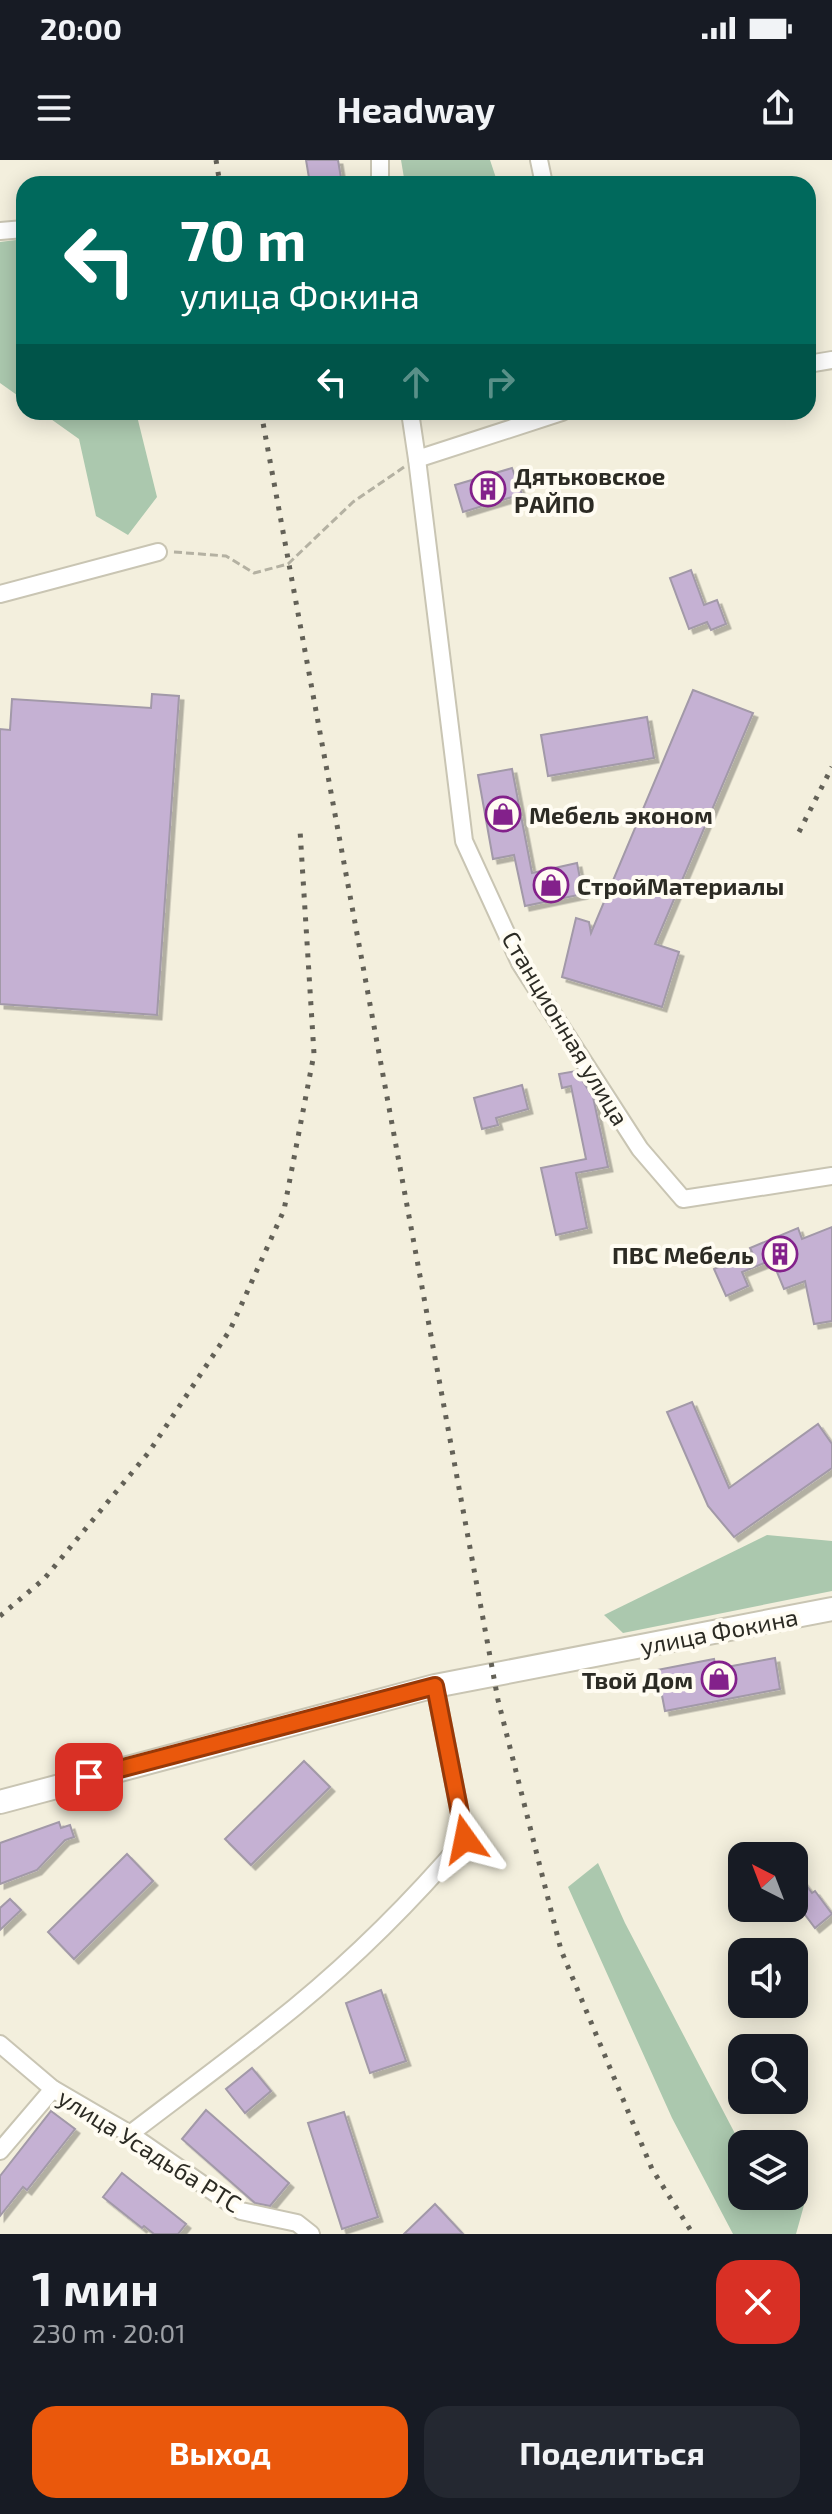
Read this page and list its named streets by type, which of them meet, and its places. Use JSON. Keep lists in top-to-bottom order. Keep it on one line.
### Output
{"streets":{"main road":["улица Фокина"],"street":["Станционная улица","улица Усадьба РТС"]},"places":{"building":["Дятьковское РАЙПО","ПВС Мебель"],"shop":["Мебель эконом","СтройМатериалы","Твой Дом"]},"north":"top left","page":{"status":"20:00","header":"Headway","turn":["70 m","улица Фокина"],"heading":["1 мин","230 m · 20:01"],"buttons":["Выход","Поделиться"]}}
